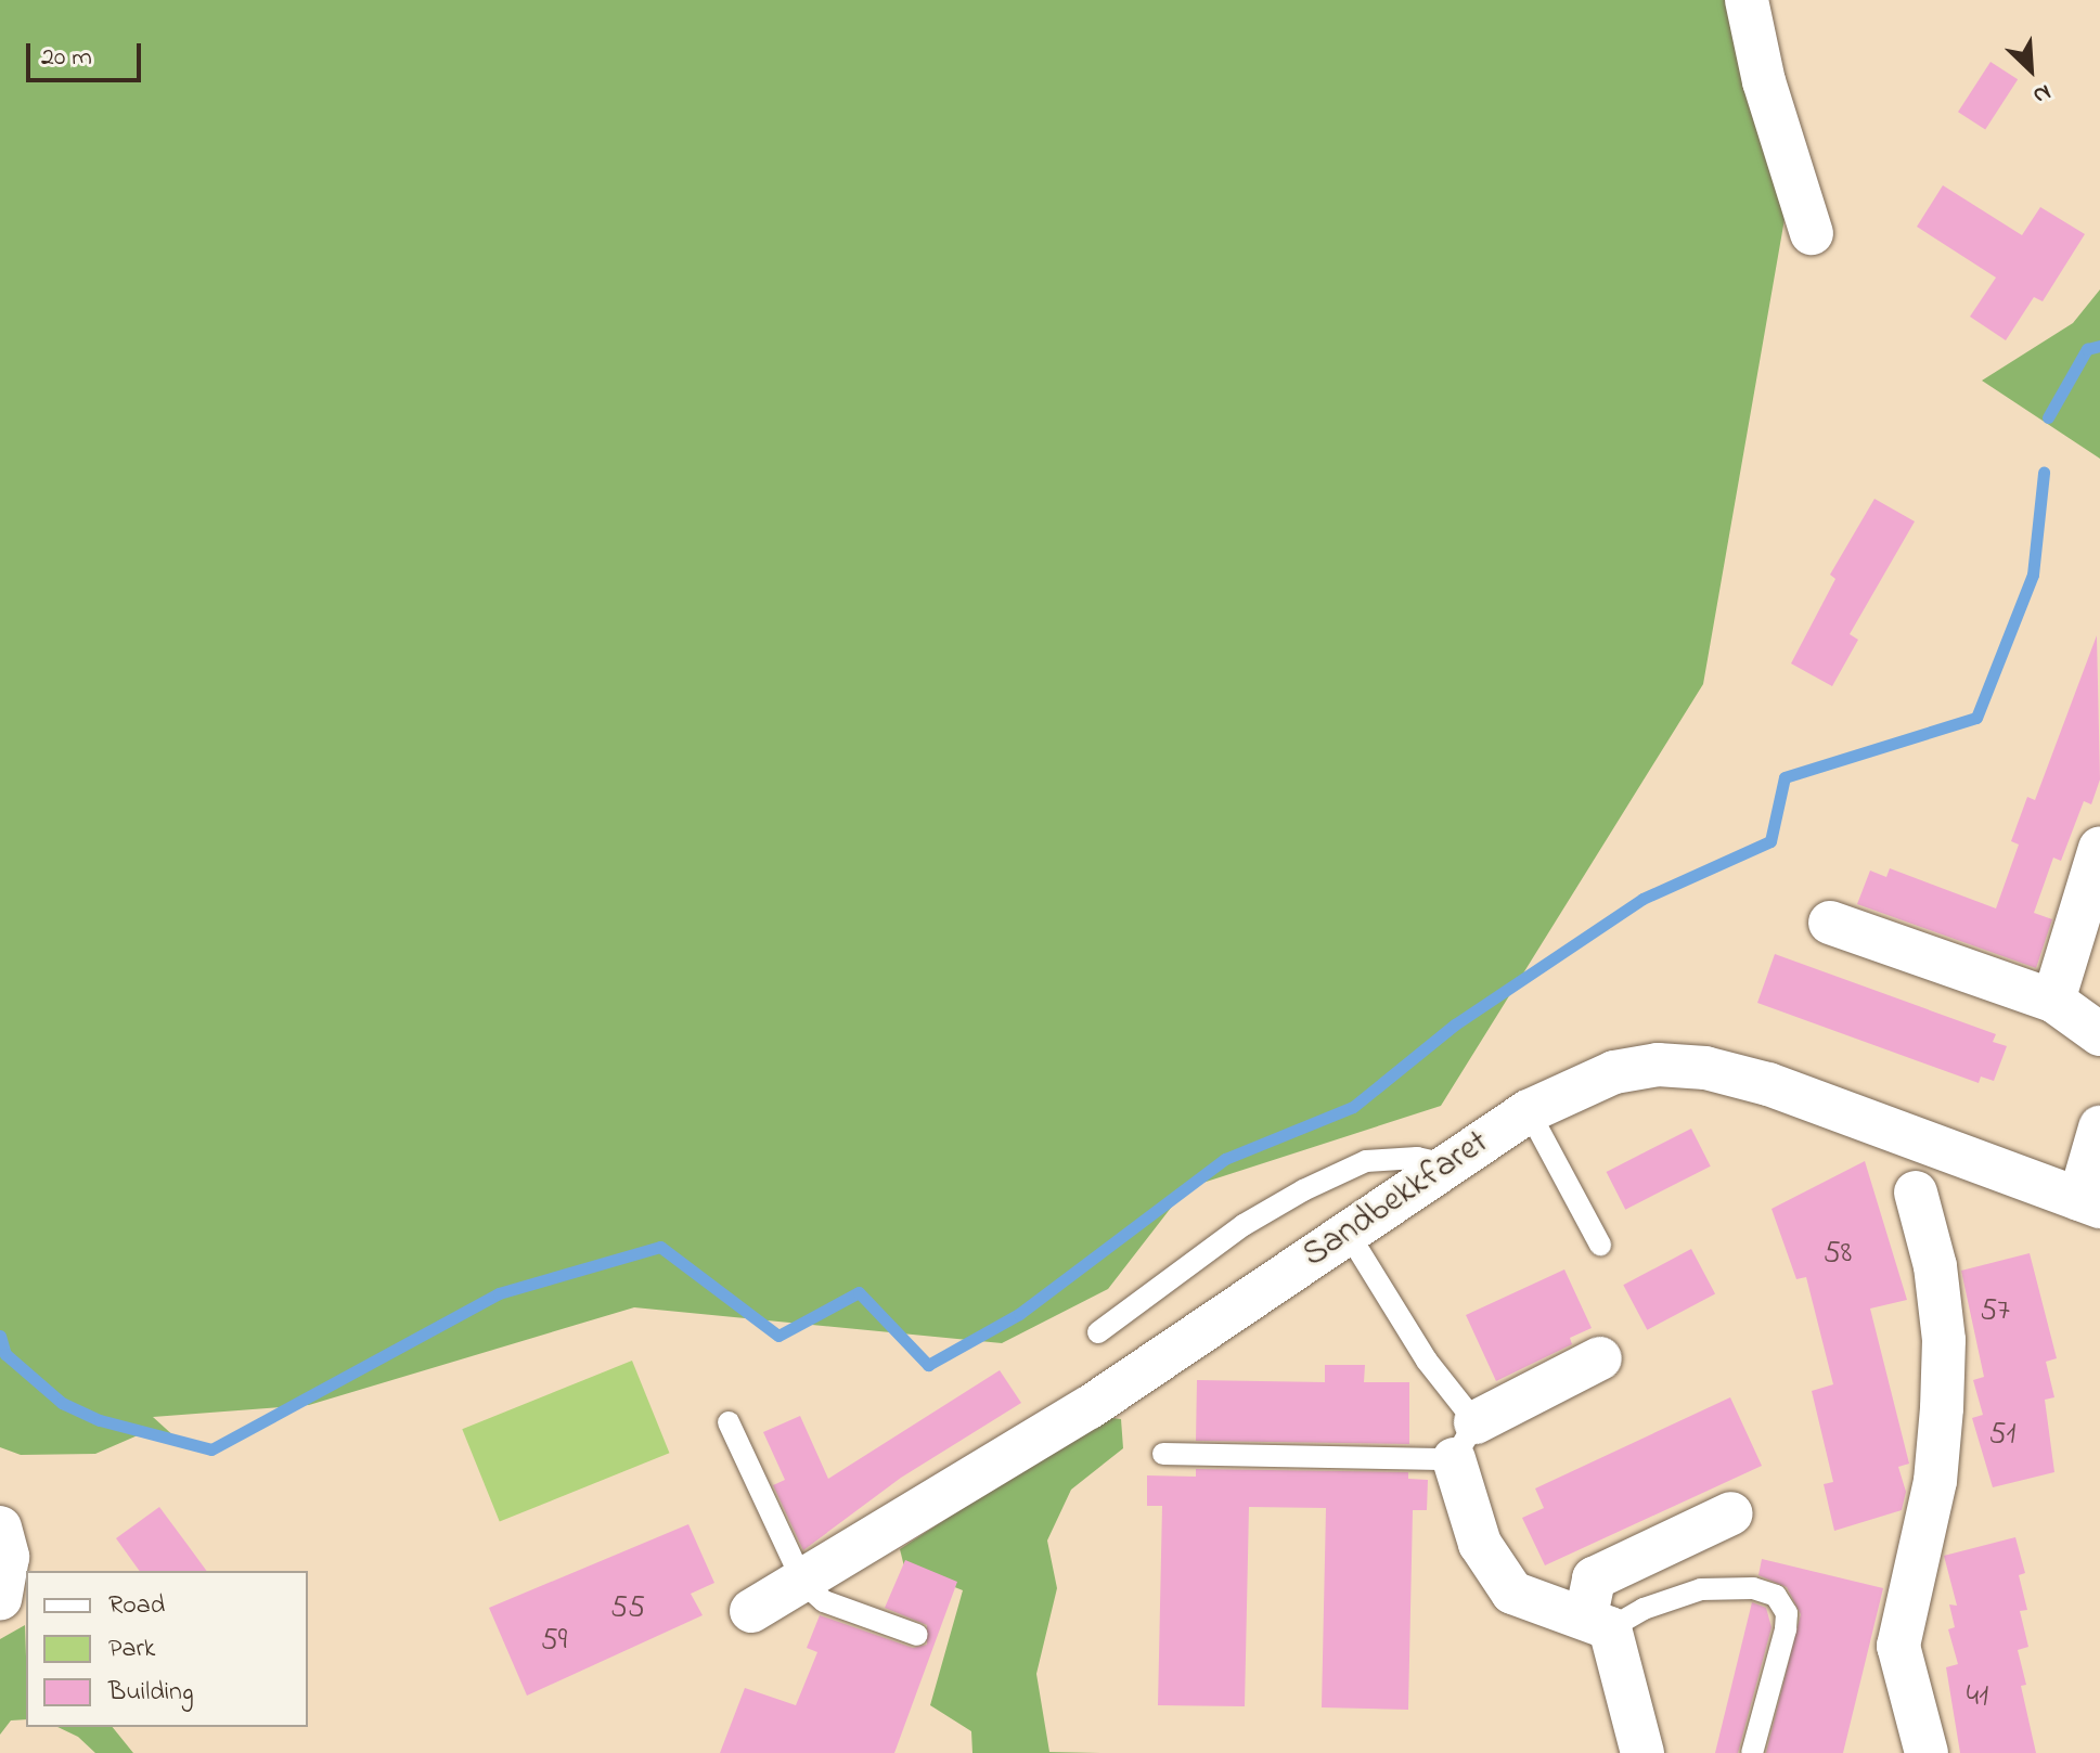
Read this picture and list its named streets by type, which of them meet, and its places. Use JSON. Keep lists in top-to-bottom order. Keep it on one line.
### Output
{"streets":{"street":["Sandbekkfaret"]},"house_numbers":["58","57","51","55","59","41"],"legend":["Road","Park","Building"],"scale_bar":"20 m","north":"bottom right"}
